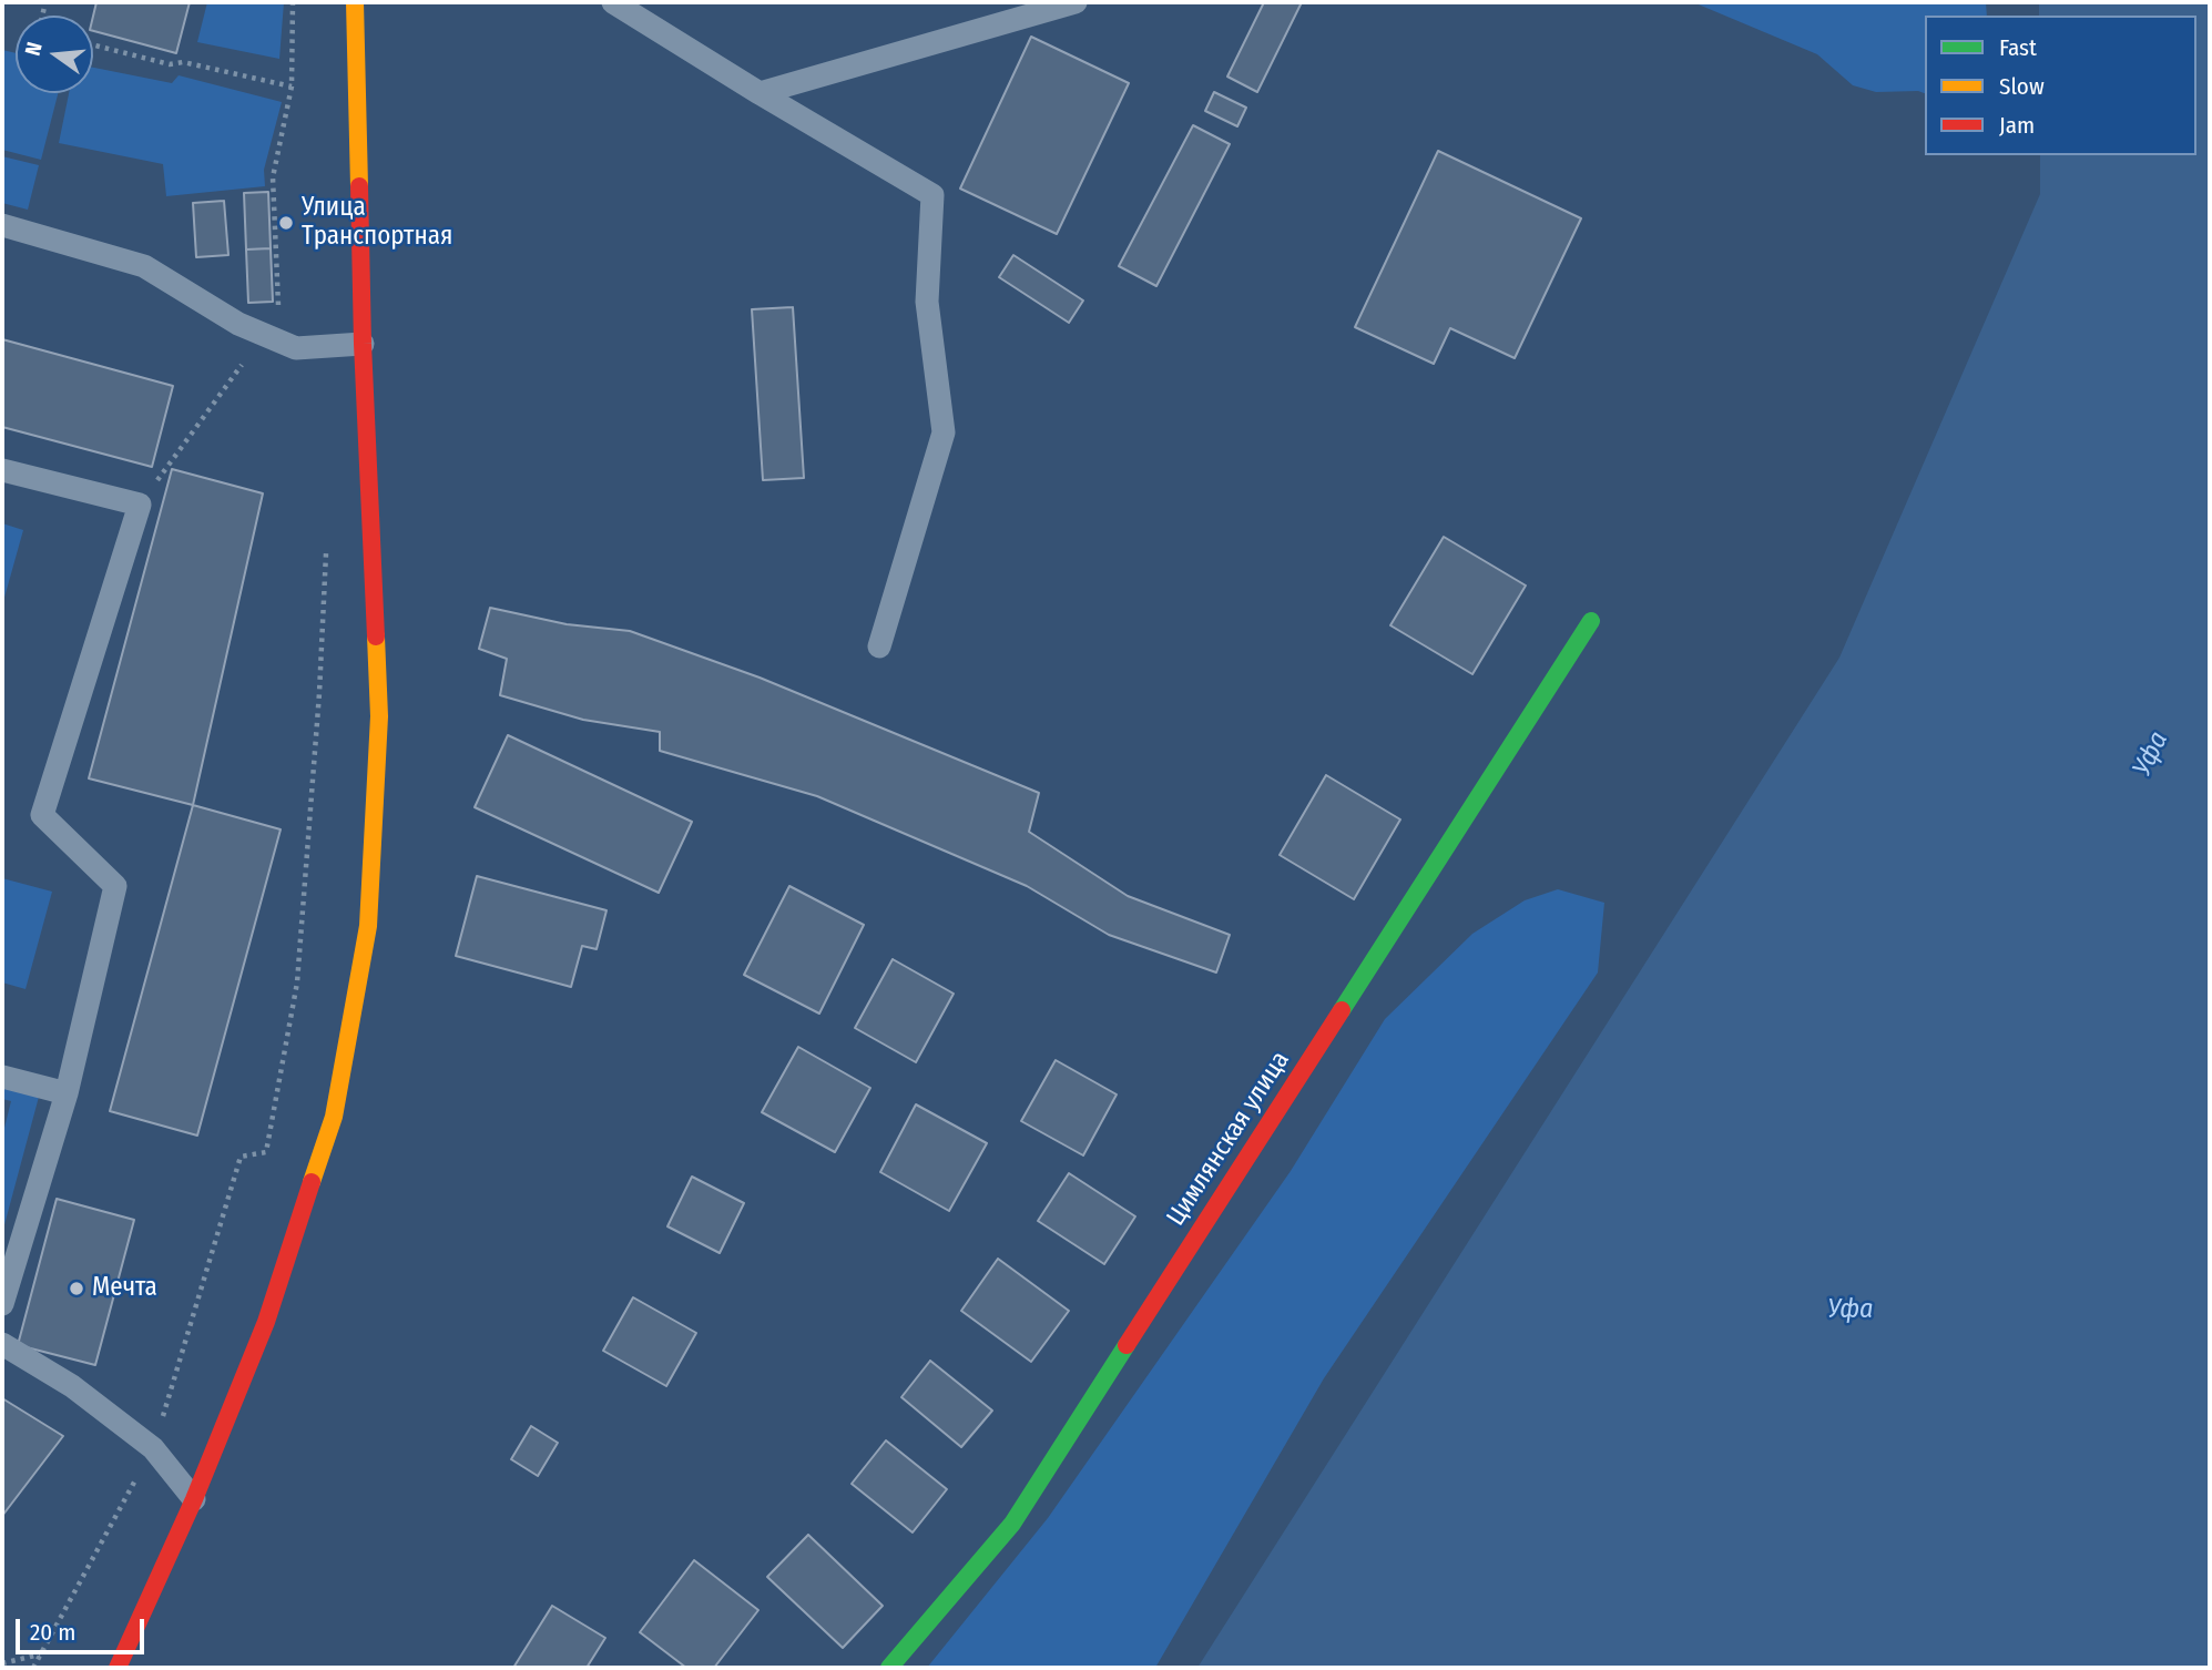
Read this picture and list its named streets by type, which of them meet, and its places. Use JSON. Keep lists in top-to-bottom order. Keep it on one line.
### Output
{"streets":{"street":["Цимлянская улица"]},"water":["Уфа"],"places":["Улица Транспортная","Мечта"],"legend":["Fast","Slow","Jam"],"scale_bar":"20 m","north":"left"}
